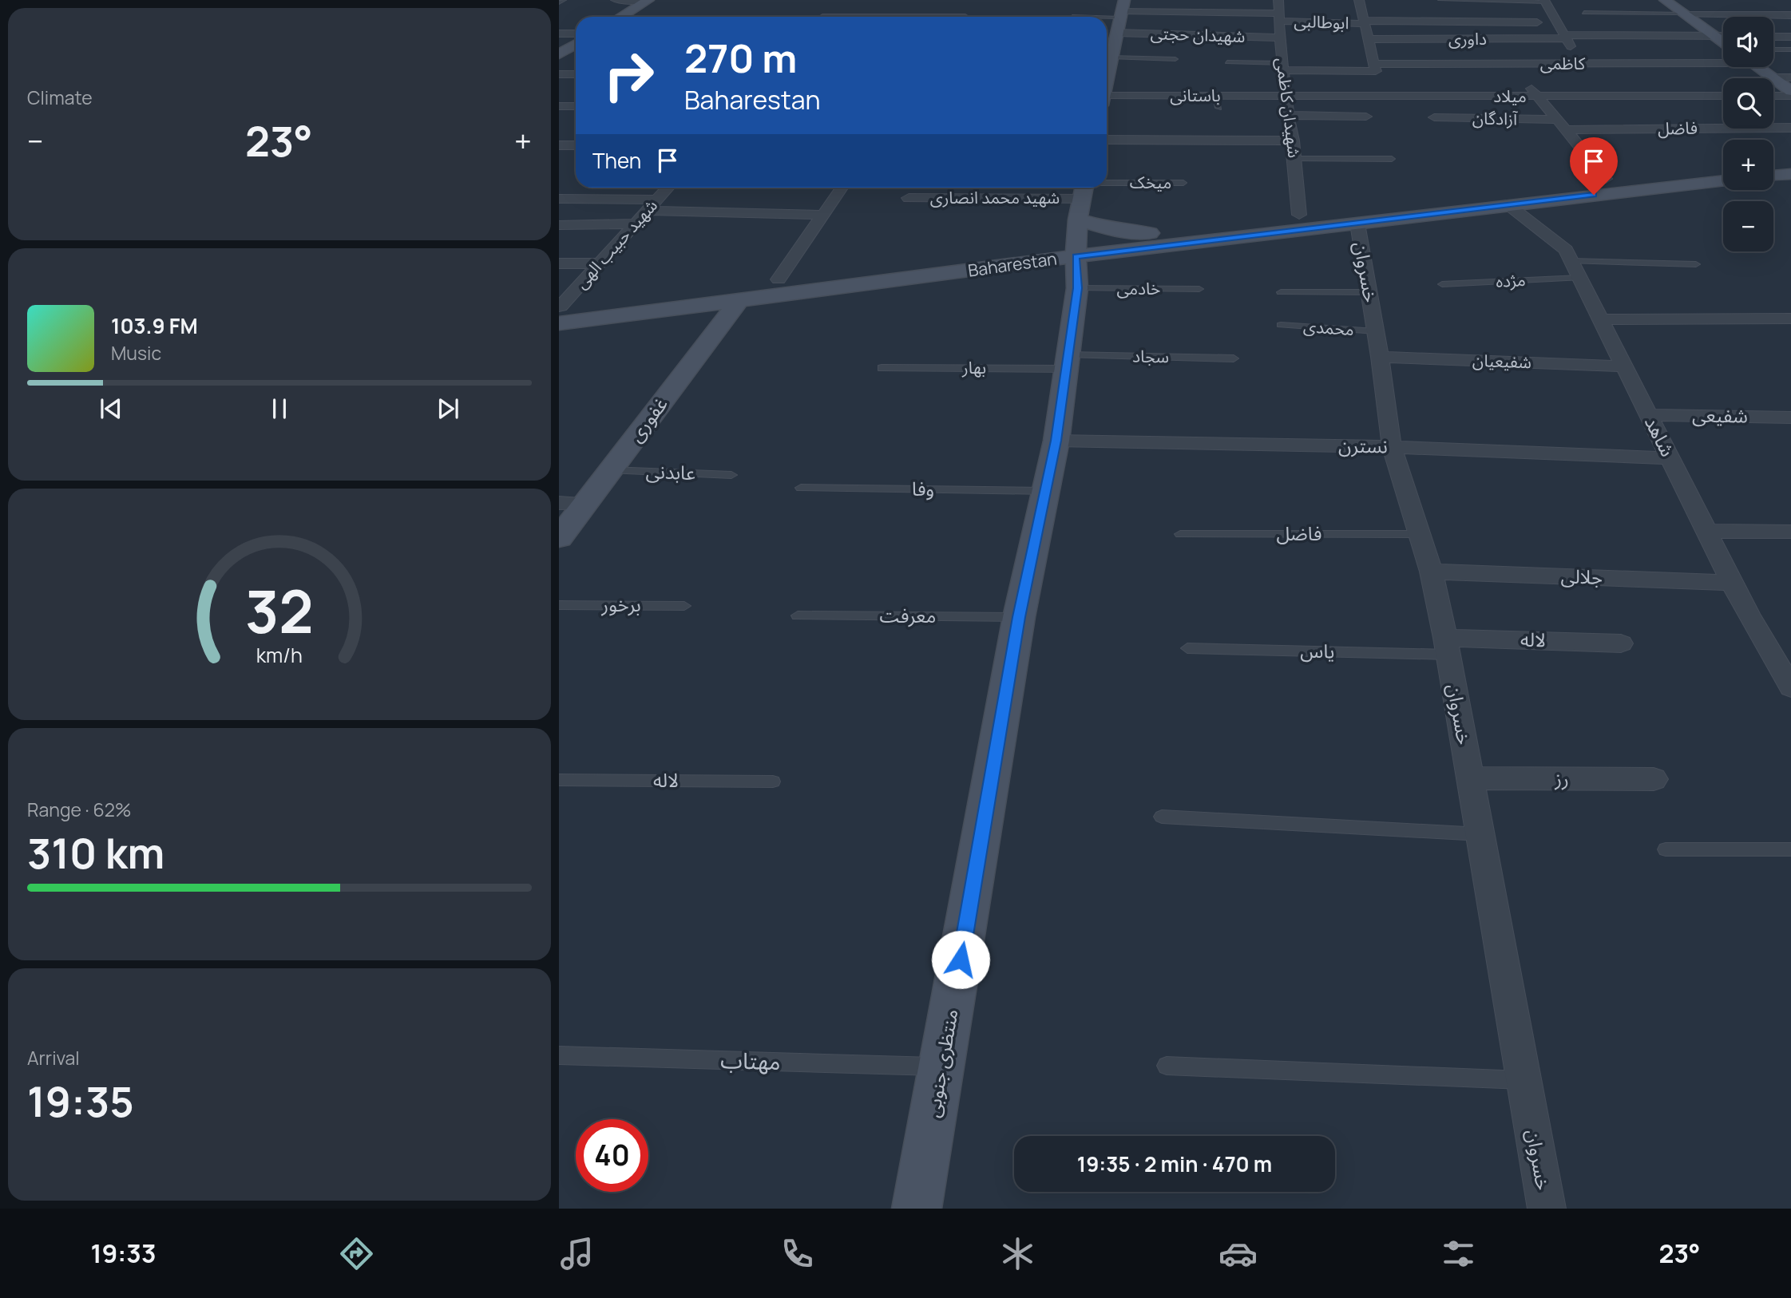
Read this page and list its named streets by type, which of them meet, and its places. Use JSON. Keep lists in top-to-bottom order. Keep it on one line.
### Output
{"streets":{"main road":["Baharestan","غفوری","منتظری جنوبی"],"street":["ابوطالبی","شهیدان حجتی","داوری","کاظمی","باستانی","میلاد","شهیدان کاظمی","آزادگان","فاضل","شهید محمد انصاری","شهید حبیب الهی","خسروان","شفیعیان","شفیعی","شاهد","نسترن","جلالی","لاله","رز"],"lane":["میخک","مژده","خادمی","محمدی","سجاد","بهار","عابدنی","وفا","برخور","معرفت","یاس","مهتاب"]},"crossings":[["ابوطالبی","شهیدان کاظمی"],["شهیدان حجتی","شهیدان کاظمی"],["باستانی","میلاد"],["باستانی","شهیدان کاظمی"],["میلاد","شهیدان کاظمی"],["شهیدان کاظمی","Baharestan"],["آزادگان","فاضل"],["فاضل","خسروان"],["شهید محمد انصاری","منتظری جنوبی"],["شهید حبیب الهی","Baharestan"],["Baharestan","خسروان"],["Baharestan","خادمی"],["Baharestan","غفوری"],["Baharestan","شاهد"],["Baharestan","منتظری جنوبی"],["خسروان","محمدی"],["خسروان","شفیعیان"],["خسروان","نسترن"],["خسروان","جلالی"],["خسروان","لاله"],["خسروان","یاس"],["خسروان","رز"],["مژده","شاهد"],["خادمی","منتظری جنوبی"],["سجاد","بهار"],["سجاد","منتظری جنوبی"],["شفیعیان","شاهد"],["بهار","منتظری جنوبی"],["شفیعی","شاهد"],["غفوری","عابدنی"],["شاهد","نسترن"],["شاهد","جلالی"],["نسترن","منتظری جنوبی"],["وفا","منتظری جنوبی"],["معرفت","منتظری جنوبی"],["لاله","یاس"],["مهتاب","منتظری جنوبی"]],"page":{"tile":["Climate",["Range · 62%","310 km"],["Arrival","19:35"]],"map_buttons":["+","−"],"turn":["270 m","Baharestan"],"heat":["−","23°","+"],"then":"Then","song":["103.9 FM","Music"],"limit":"40","trip":"19:35 · 2 min · 470 m","tabs":["19:33","23°"],"gauge":["32","km/h"]}}
